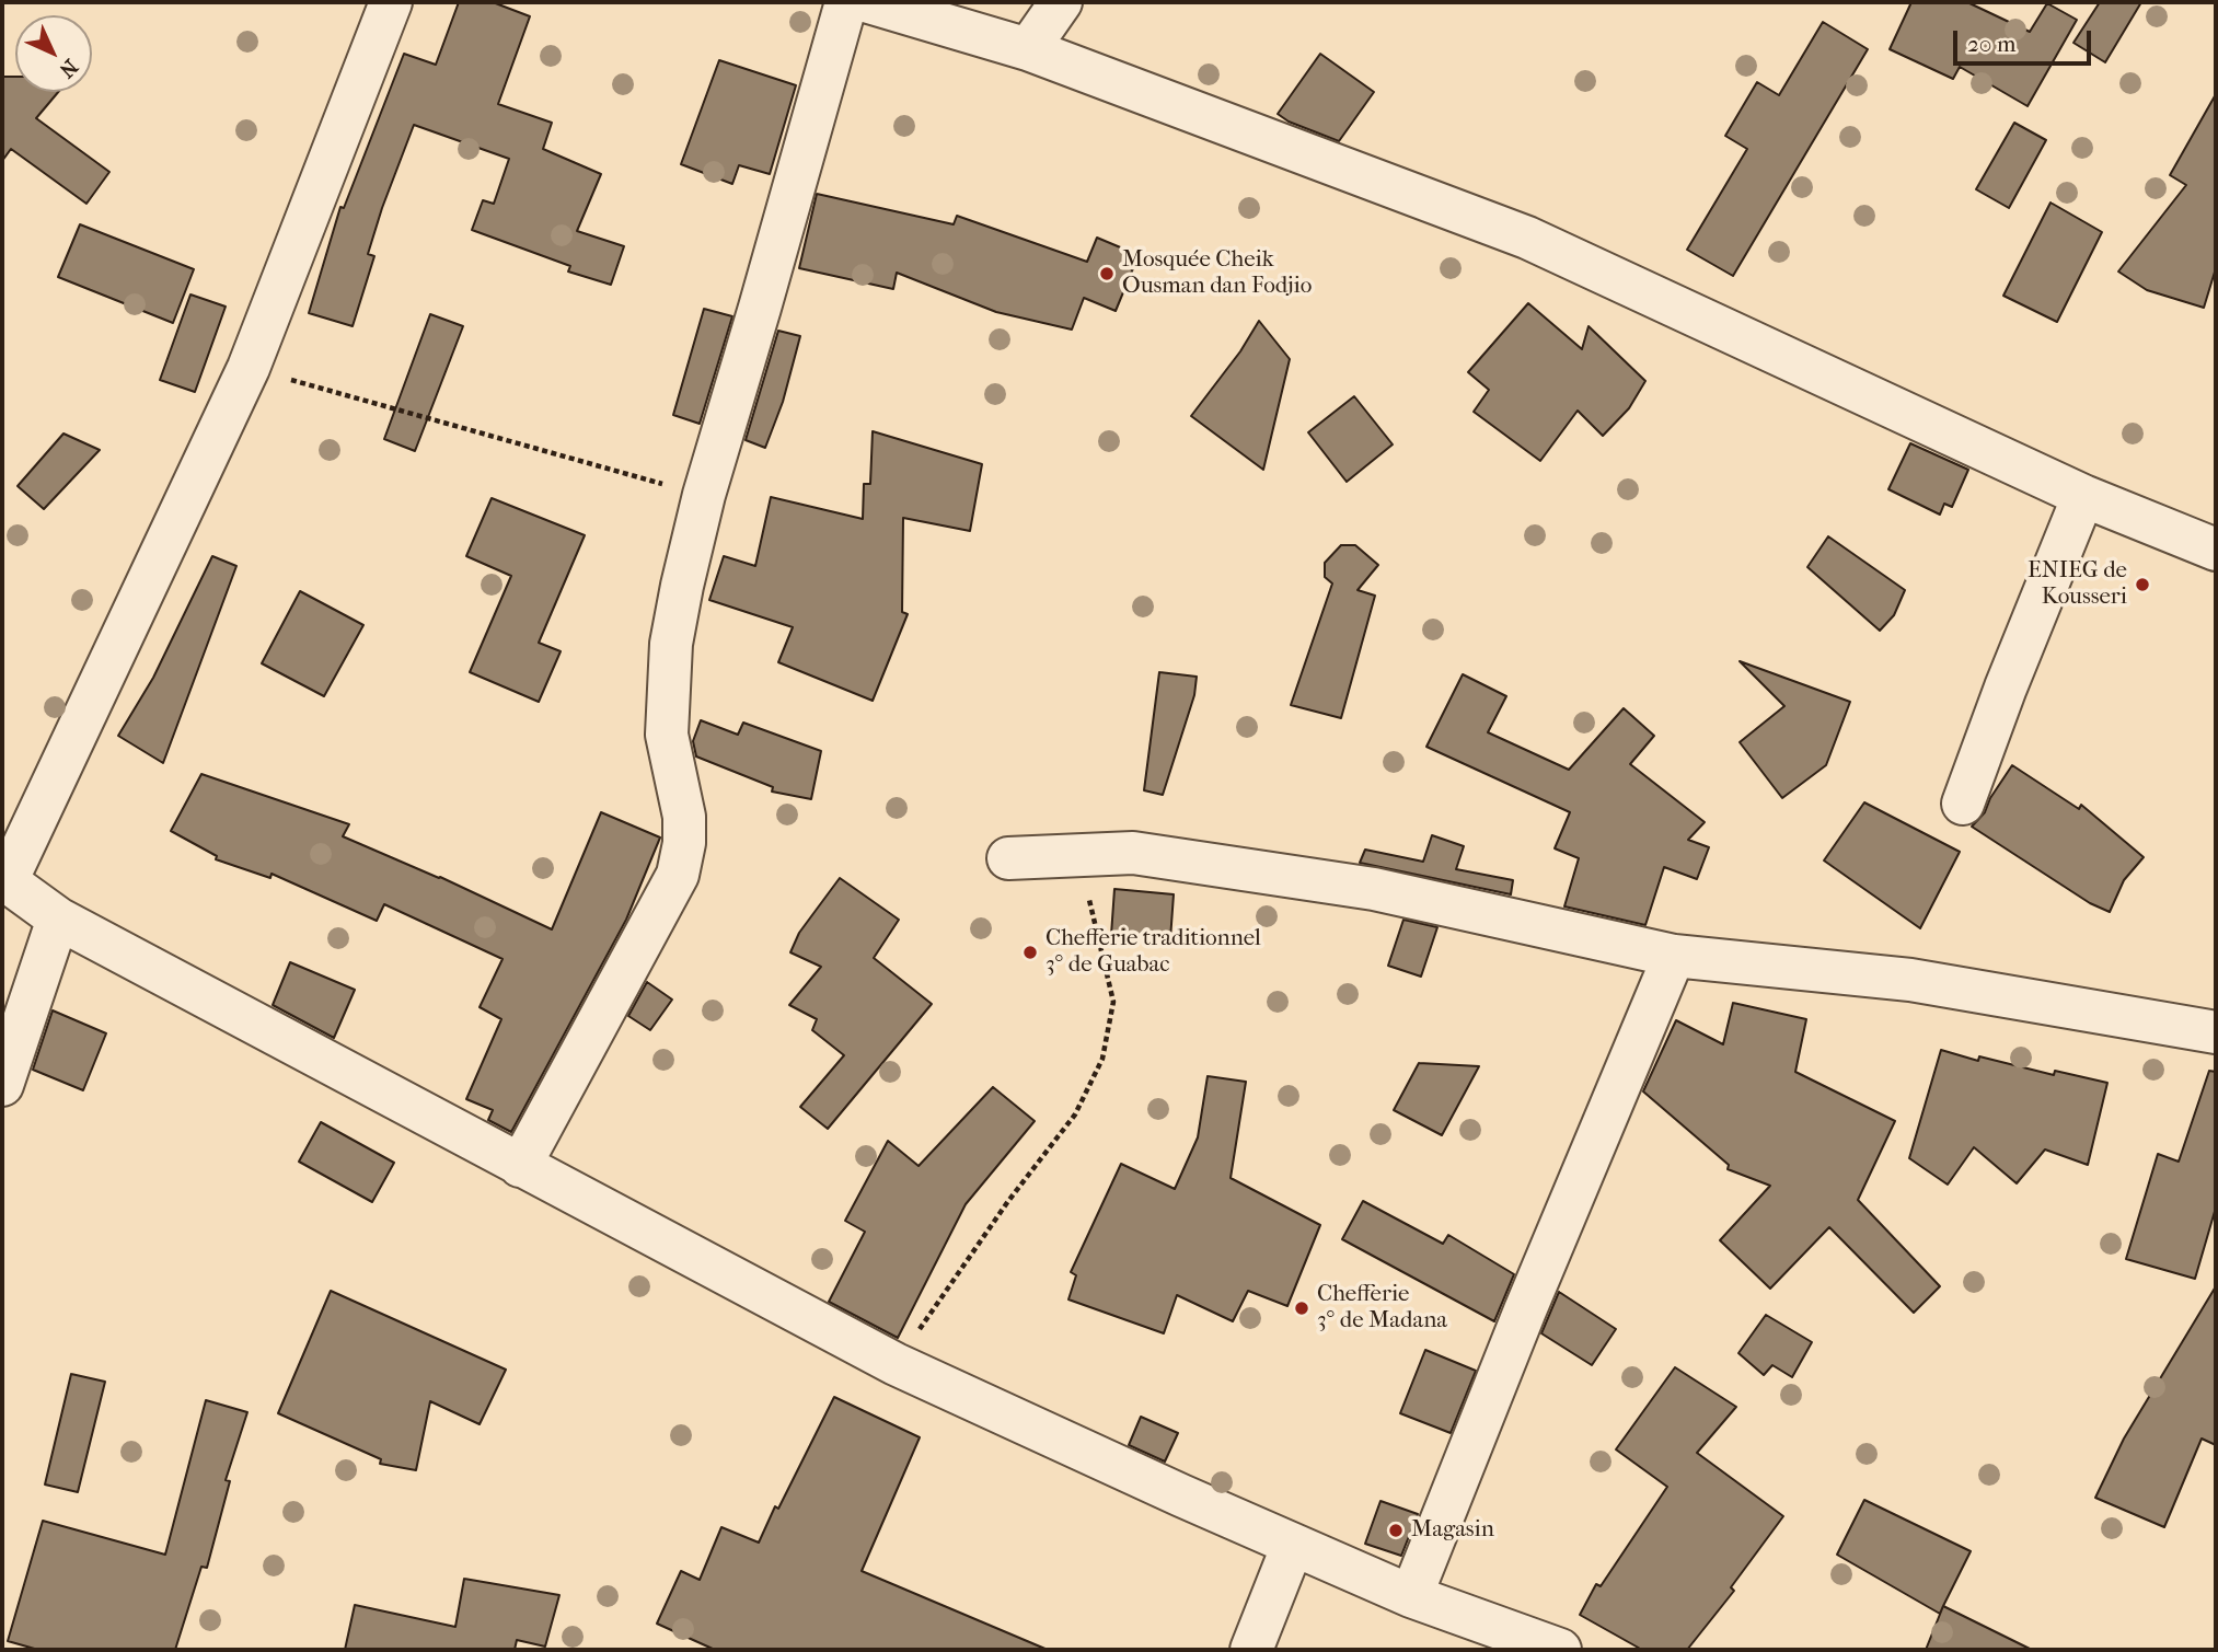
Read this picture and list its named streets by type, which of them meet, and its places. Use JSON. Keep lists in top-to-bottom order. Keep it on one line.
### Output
{"places":["Mosquée Cheik Ousman dan Fodjio","ENIEG de Kousseri","Chefferie traditionnel 3° de Guabac","Chefferie 3° de Madana","Magasin"],"scale_bar":"20 m","north":"bottom right"}
